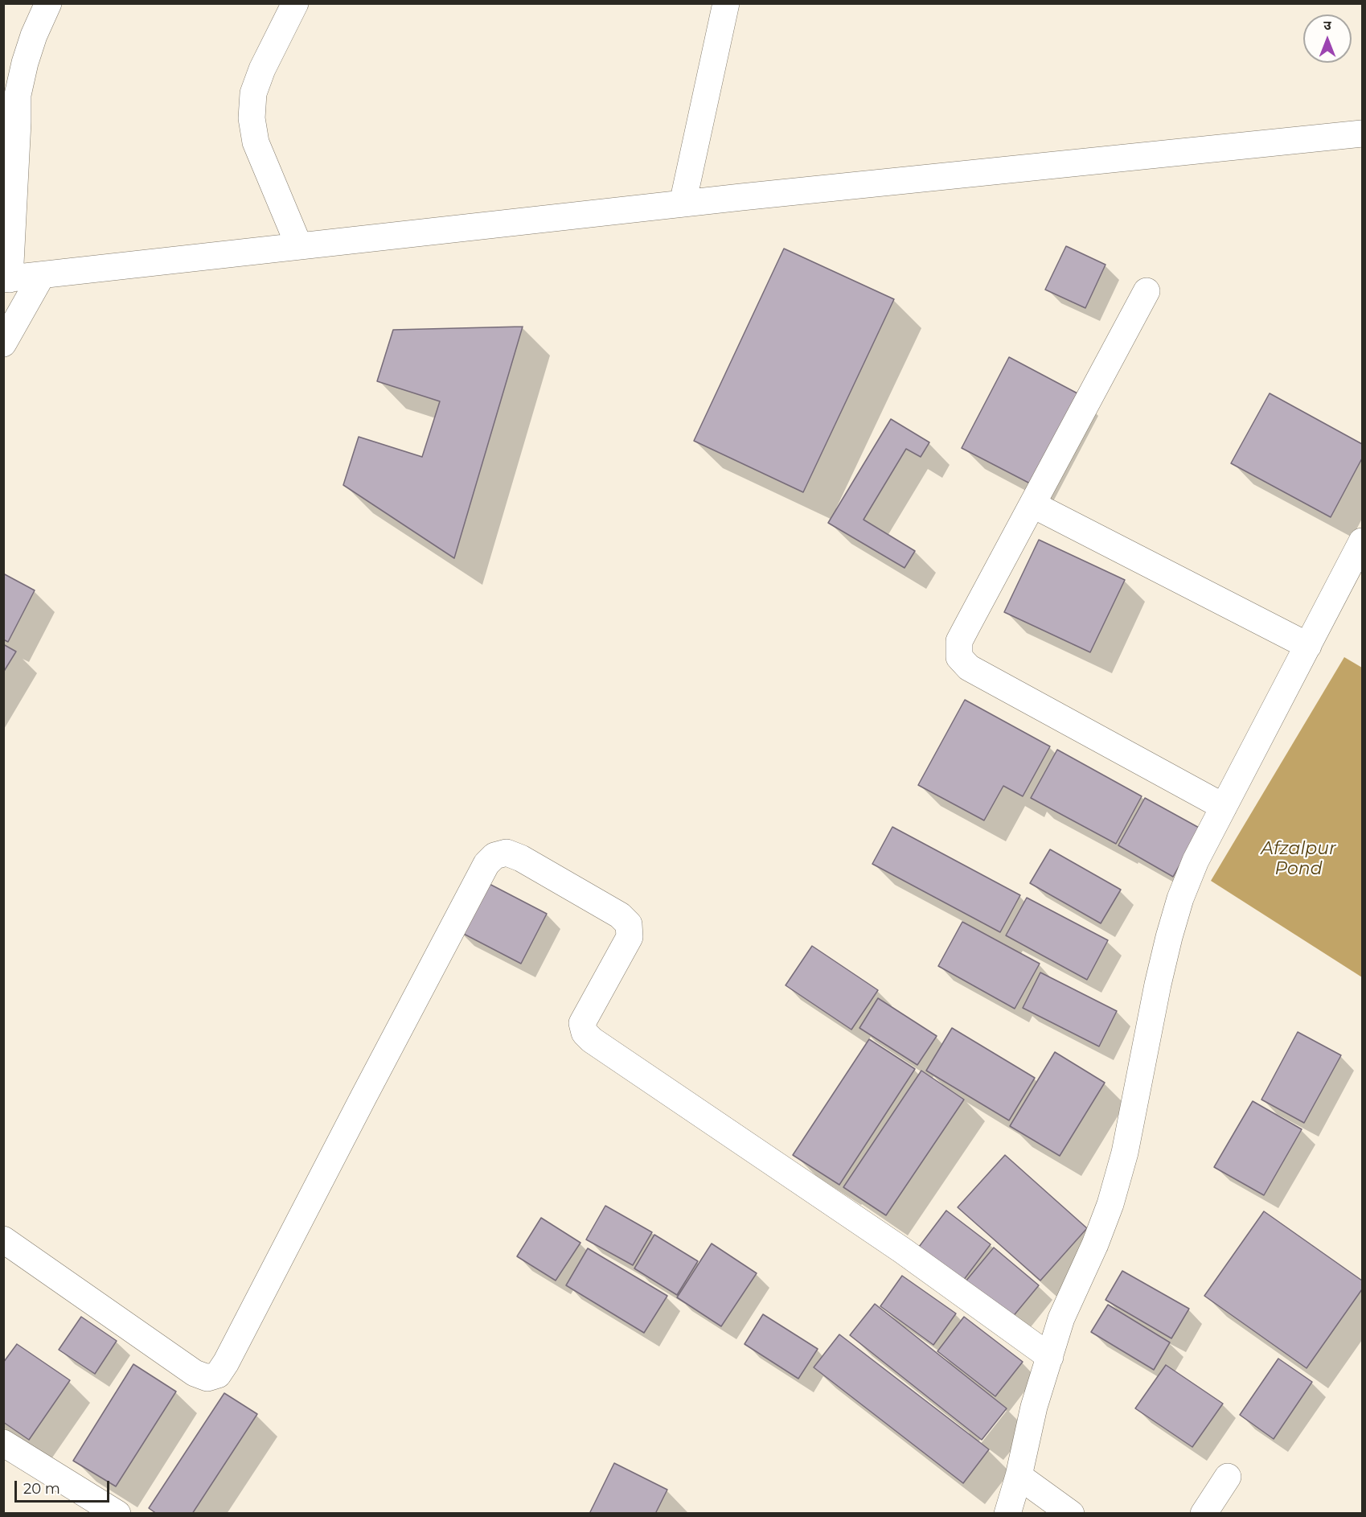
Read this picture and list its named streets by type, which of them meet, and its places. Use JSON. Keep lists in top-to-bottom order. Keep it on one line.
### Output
{"water":["Afzalpur Pond"],"scale_bar":"20 m","north":"top"}
